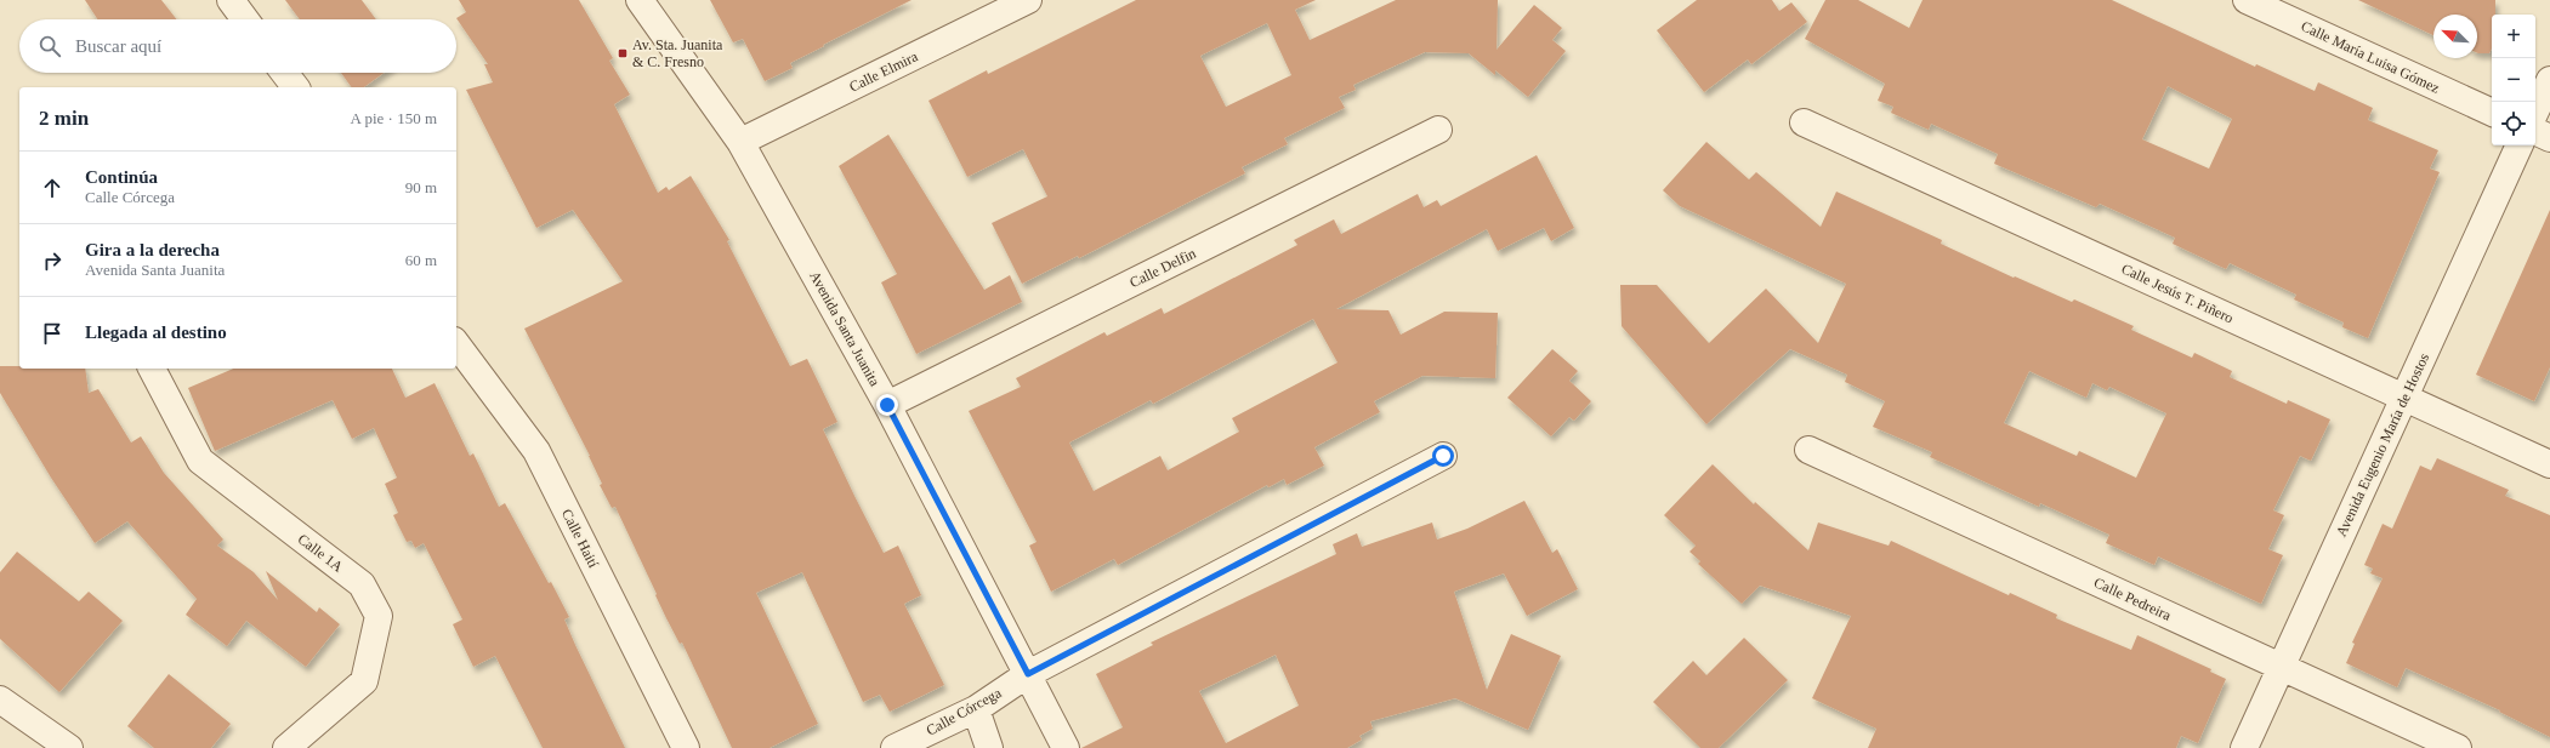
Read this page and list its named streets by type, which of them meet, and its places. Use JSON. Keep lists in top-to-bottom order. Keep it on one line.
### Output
{"streets":{"street":["Calle María Luisa Gómez","Calle Elmira","Calle Delfin","Calle Jesús T. Piñero","Avenida Santa Juanita","Avenida Eugenio María de Hostos","Calle Haití","Calle 1A","Calle Pedreira","Calle Córcega"]},"crossings":[["Calle Elmira","Avenida Santa Juanita"],["Calle Delfin","Avenida Santa Juanita"],["Calle Jesús T. Piñero","Avenida Eugenio María de Hostos"],["Avenida Santa Juanita","Calle Córcega"],["Avenida Eugenio María de Hostos","Calle Pedreira"]],"places":{"transit":["Av. Sta. Juanita & C. Fresno"]},"north":"top left","page":{"map_buttons":["+","−"],"search":"Buscar aquí","heading":["2 min","A pie · 150 m"],"list":[["Continúa","Calle Córcega","90 m"],["Gira a la derecha","Avenida Santa Juanita","60 m"],"Llegada al destino"]}}
